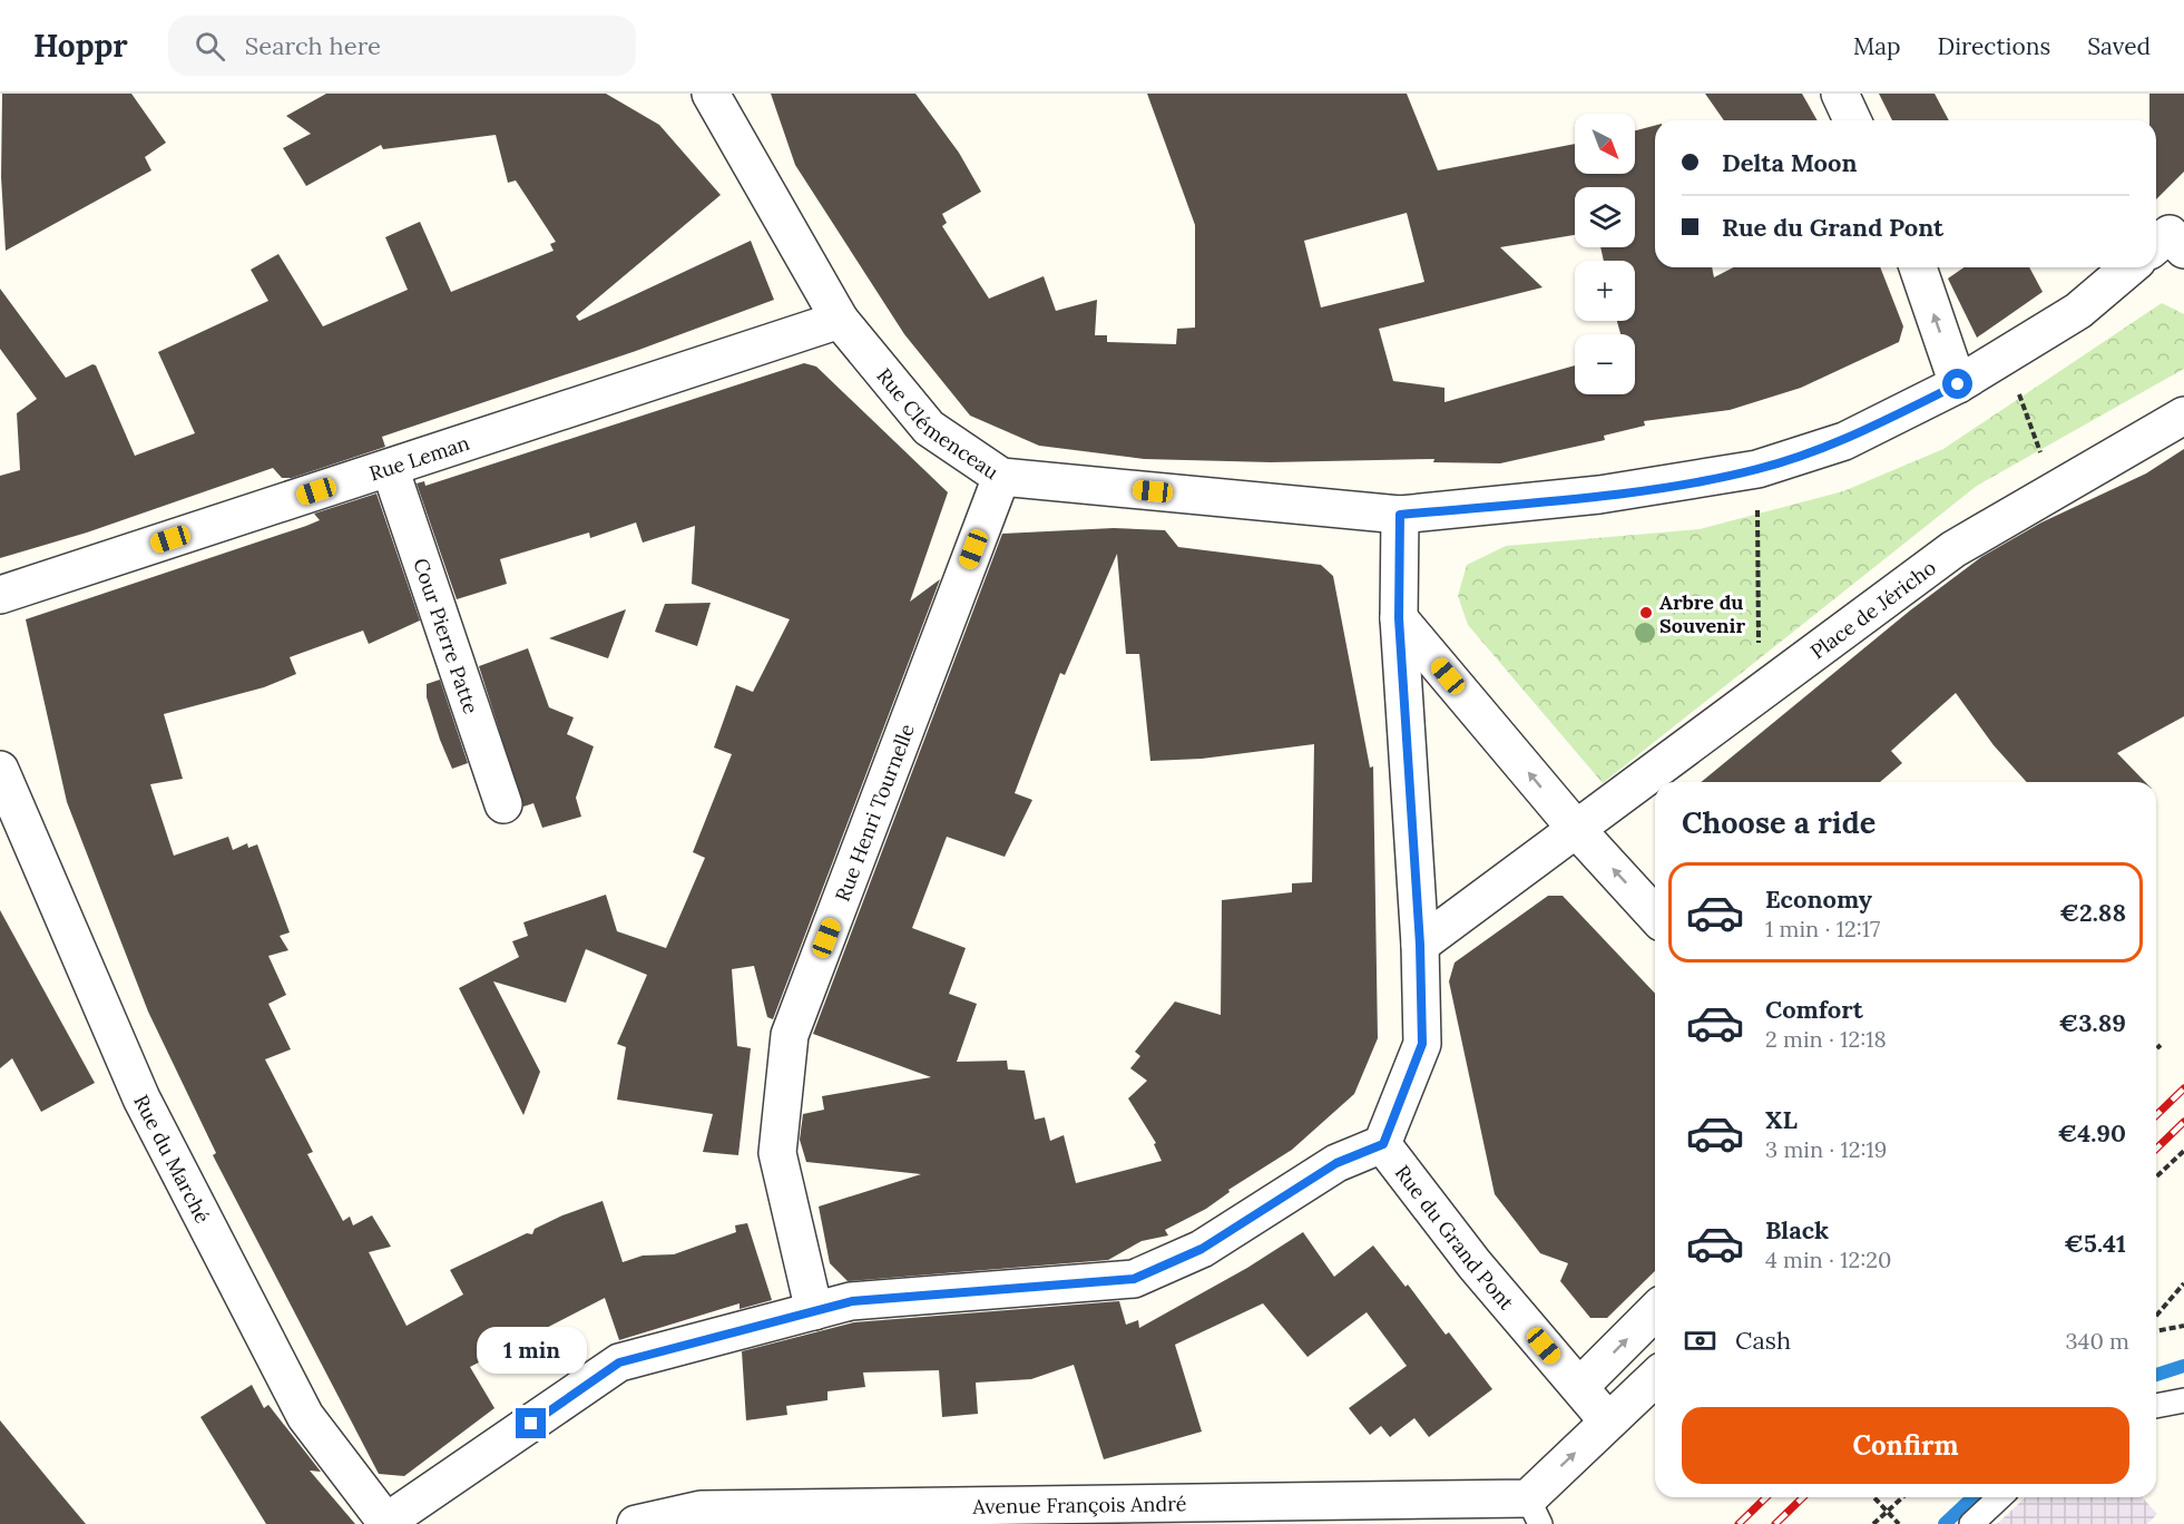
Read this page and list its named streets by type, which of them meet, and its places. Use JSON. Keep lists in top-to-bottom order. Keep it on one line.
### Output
{"streets":{"street":["Rue Clémenceau","Rue Leman","Place de Jéricho","Cour Pierre Patte","Rue Henri Tournelle","Rue du Marché","Rue du Grand Pont","Avenue François André"]},"crossings":[["Rue Clémenceau","Rue Leman"],["Rue Clémenceau","Rue Henri Tournelle"],["Rue Leman","Cour Pierre Patte"]],"places":["Arbre du Souvenir"],"north":"bottom right","page":{"header":"Hoppr","search":"Search here","nav":["Map","Directions","Saved"],"map_buttons":["+","−"],"banner":["Delta Moon","Rue du Grand Pont"],"heading":"Choose a ride","list":[{"name":"Economy","note":"1 min · 12:17","value":"€2.88"},{"name":"Comfort","note":"2 min · 12:18","value":"€3.89"},{"name":"XL","note":"3 min · 12:19","value":"€4.90"},{"name":"Black","note":"4 min · 12:20","value":"€5.41"}],"pay":["Cash","340 m"],"bubble":"1 min","buttons":"Confirm"}}
